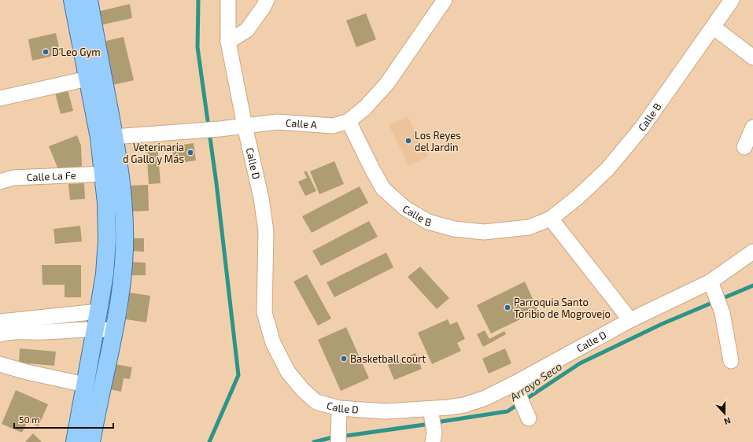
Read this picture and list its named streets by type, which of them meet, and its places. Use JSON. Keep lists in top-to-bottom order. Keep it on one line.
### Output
{"streets":{"street":["Calle B","Calle A","Calle D","Calle La Fe"]},"crossings":[["Calle B","Calle A"],["Calle A","Calle D"]],"water":["Arroyo Seco"],"places":["D'Leo Gym","Los Reyes del Jardin","Veterinaria d Gallo y Más","Parroquia Santo Toribio de Mogrovejo","Basketball court"],"scale_bar":"50 m","north":"bottom"}
